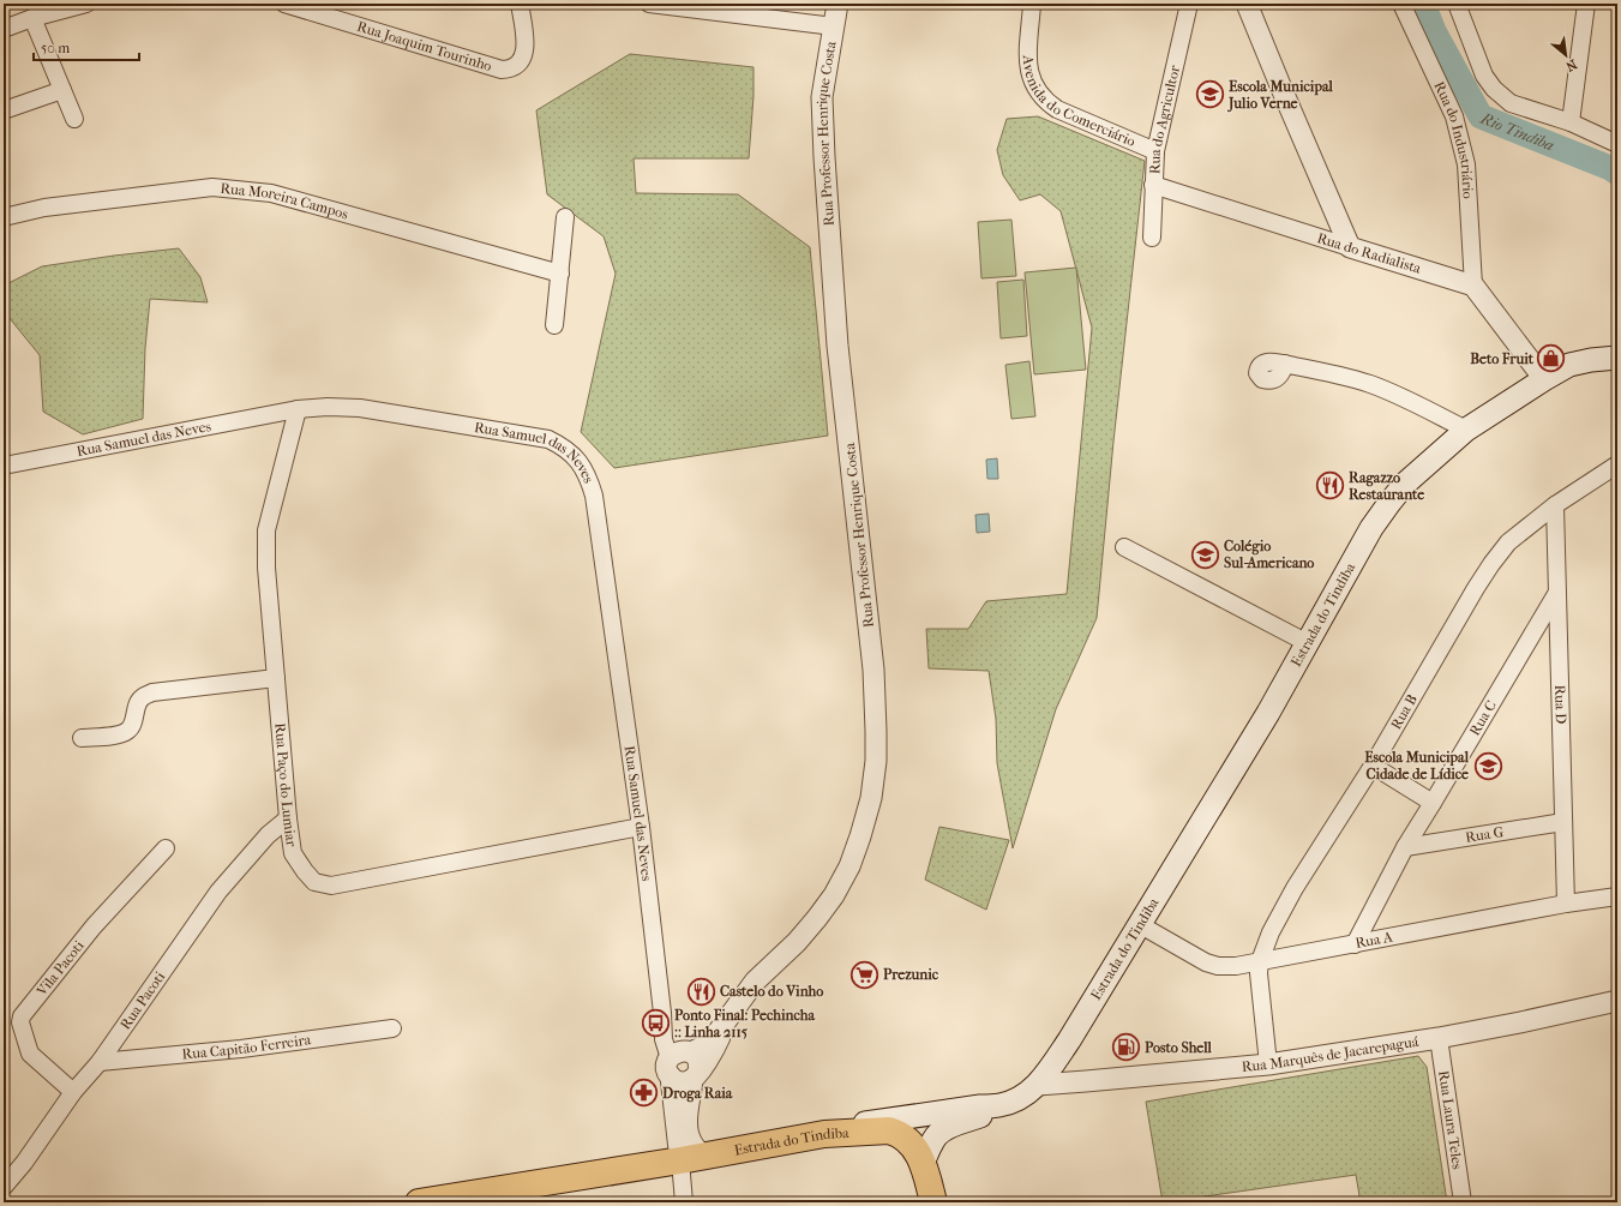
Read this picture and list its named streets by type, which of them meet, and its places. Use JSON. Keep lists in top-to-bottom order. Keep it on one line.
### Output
{"streets":{"main road":["Estrada do Tindiba"],"street":["Rua Joaquim Tourinho","Avenida do Comerciário","Rua do Agricultor","Rua Professor Henrique Costa","Rua do Industriário","Rua Moreira Campos","Rua do Radialista","Rua Samuel das Neves","Rua D","Rua B","Rua C","Rua Paço do Lumiar","Rua G","Rua A","Vila Pacoti","Rua Pacoti","Rua Capitão Ferreira","Rua Marquês de Jacarepaguá","Rua Laura Teles"]},"crossings":[["Avenida do Comerciário","Rua do Agricultor"],["Rua do Agricultor","Rua do Radialista"],["Rua Professor Henrique Costa","Rua Samuel das Neves"],["Rua Professor Henrique Costa","Estrada do Tindiba"],["Rua do Industriário","Rua do Radialista"],["Rua Samuel das Neves","Estrada do Tindiba"],["Rua Samuel das Neves","Rua Paço do Lumiar"],["Estrada do Tindiba","Rua A"],["Estrada do Tindiba","Rua Marquês de Jacarepaguá"],["Rua D","Rua B"],["Rua D","Rua C"],["Rua D","Rua G"],["Rua D","Rua A"],["Rua B","Rua A"],["Rua B","Rua Marquês de Jacarepaguá"],["Rua C","Rua G"],["Rua C","Rua A"],["Rua Paço do Lumiar","Rua Pacoti"],["Vila Pacoti","Rua Pacoti"],["Rua Pacoti","Rua Capitão Ferreira"],["Rua Marquês de Jacarepaguá","Rua Laura Teles"]],"water":["Rio Tindiba"],"places":{"school or university":["Escola Municipal Julio Verne","Colégio Sul-Americano","Escola Municipal Cidade de Lídice"],"shop":["Beto Fruit"],"restaurant":["Ragazzo Restaurante","Castelo do Vinho"],"supermarket":["Prezunic"],"bus stop":["Ponto Final: Pechincha :: Linha 2115"],"fuel station":["Posto Shell"],"pharmacy":["Droga Raia"]},"scale_bar":"50 m","north":"bottom right"}
